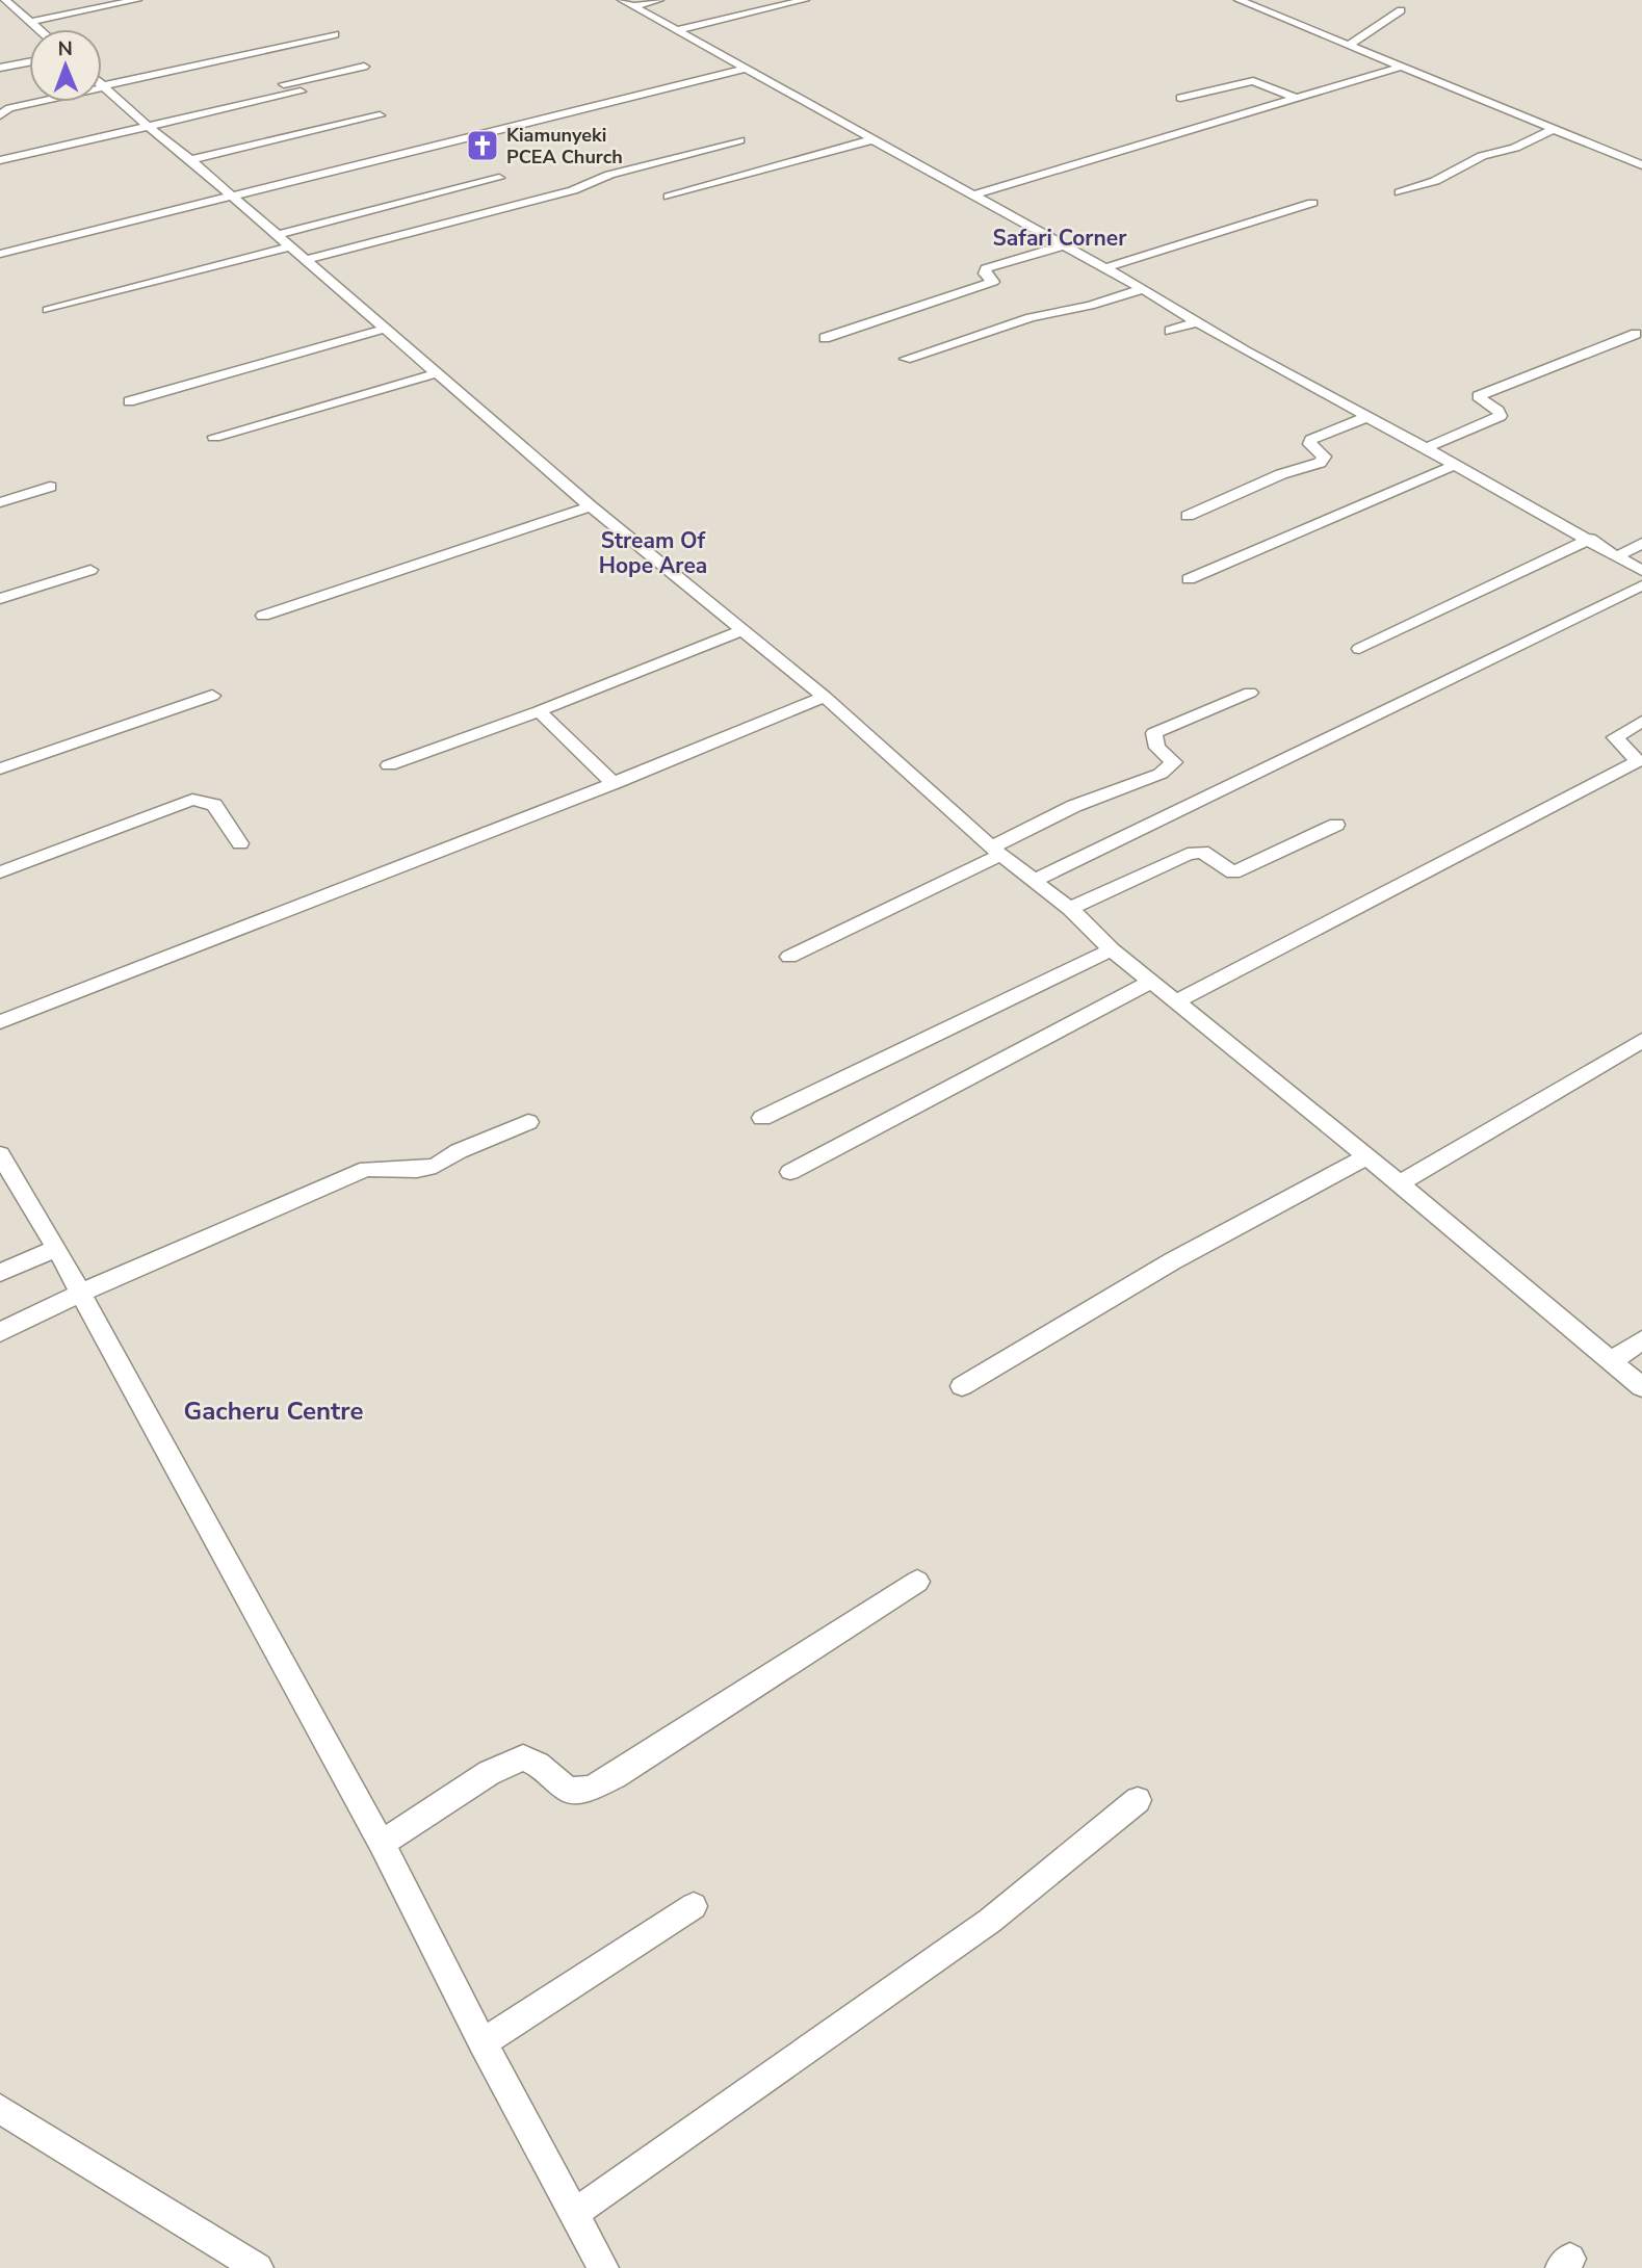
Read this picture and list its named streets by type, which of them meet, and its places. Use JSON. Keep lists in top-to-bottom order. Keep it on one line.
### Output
{"districts":["Safari Corner","Stream Of Hope Area","Gacheru Centre"],"places":{"church":["Kiamunyeki PCEA Church"]},"north":"top"}
